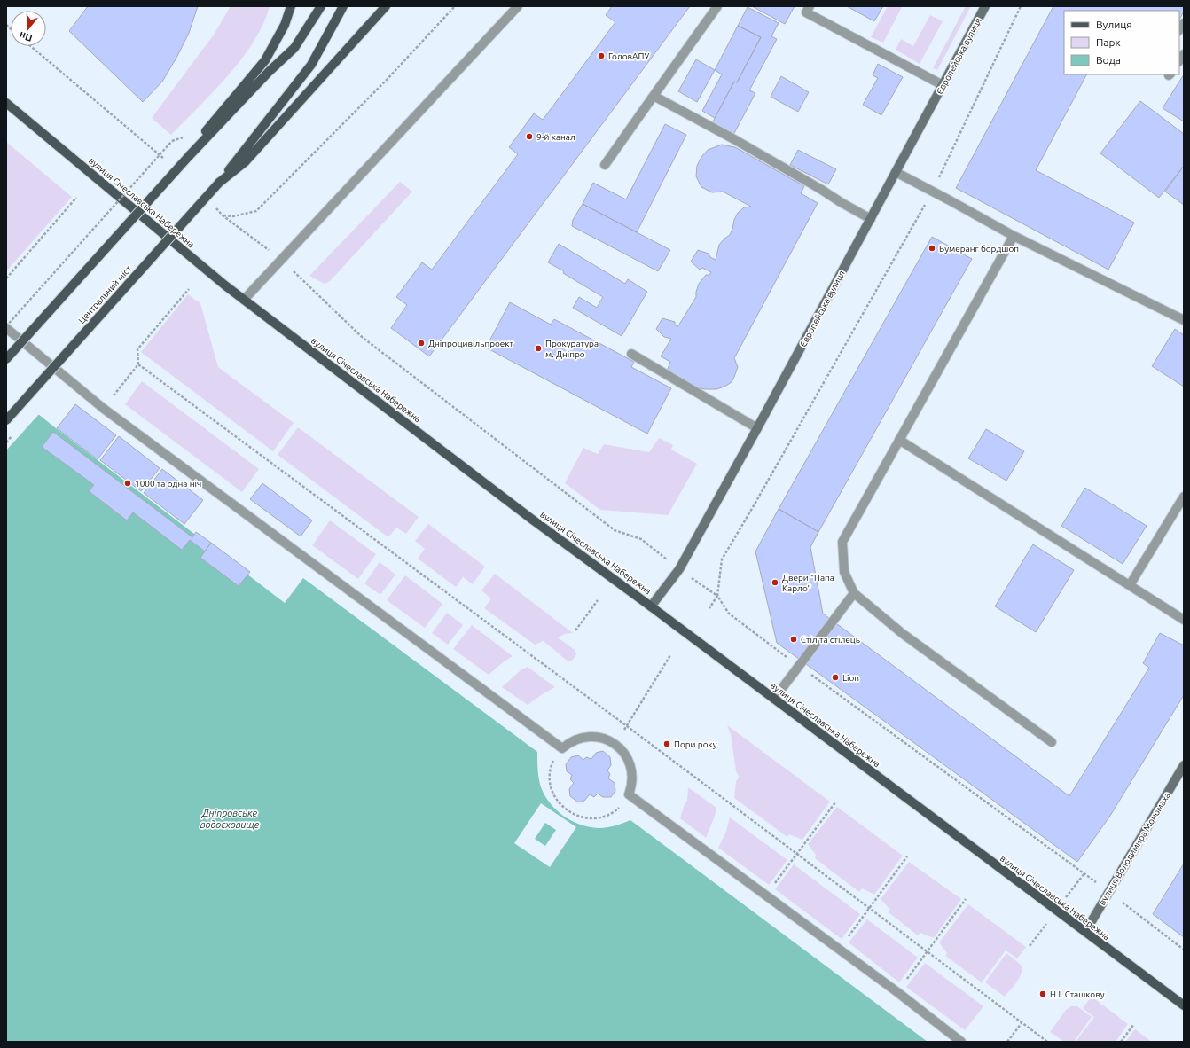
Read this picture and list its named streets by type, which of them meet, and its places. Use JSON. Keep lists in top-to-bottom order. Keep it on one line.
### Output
{"streets":{"main road":["вулиця Січеславська Набережна","Центральний міст"],"street":["Європейська вулиця","вулиця Володимира Мономаха"]},"crossings":[["Європейська вулиця","вулиця Січеславська Набережна"],["вулиця Січеславська Набережна","вулиця Володимира Мономаха"]],"water":["Дніпровське водосховище"],"places":["ГоловАПУ","9-й канал","Бумеранг бордшоп","Дніпроцивільпроект","Прокуратура м. Дніпро","1000 та одна ніч","Двери \"Папа Карло\"","Стіл та стілець","Lion","Пори року","Н.І. Сташкову"],"legend":["Вулиця","Парк","Вода"],"north":"bottom"}
